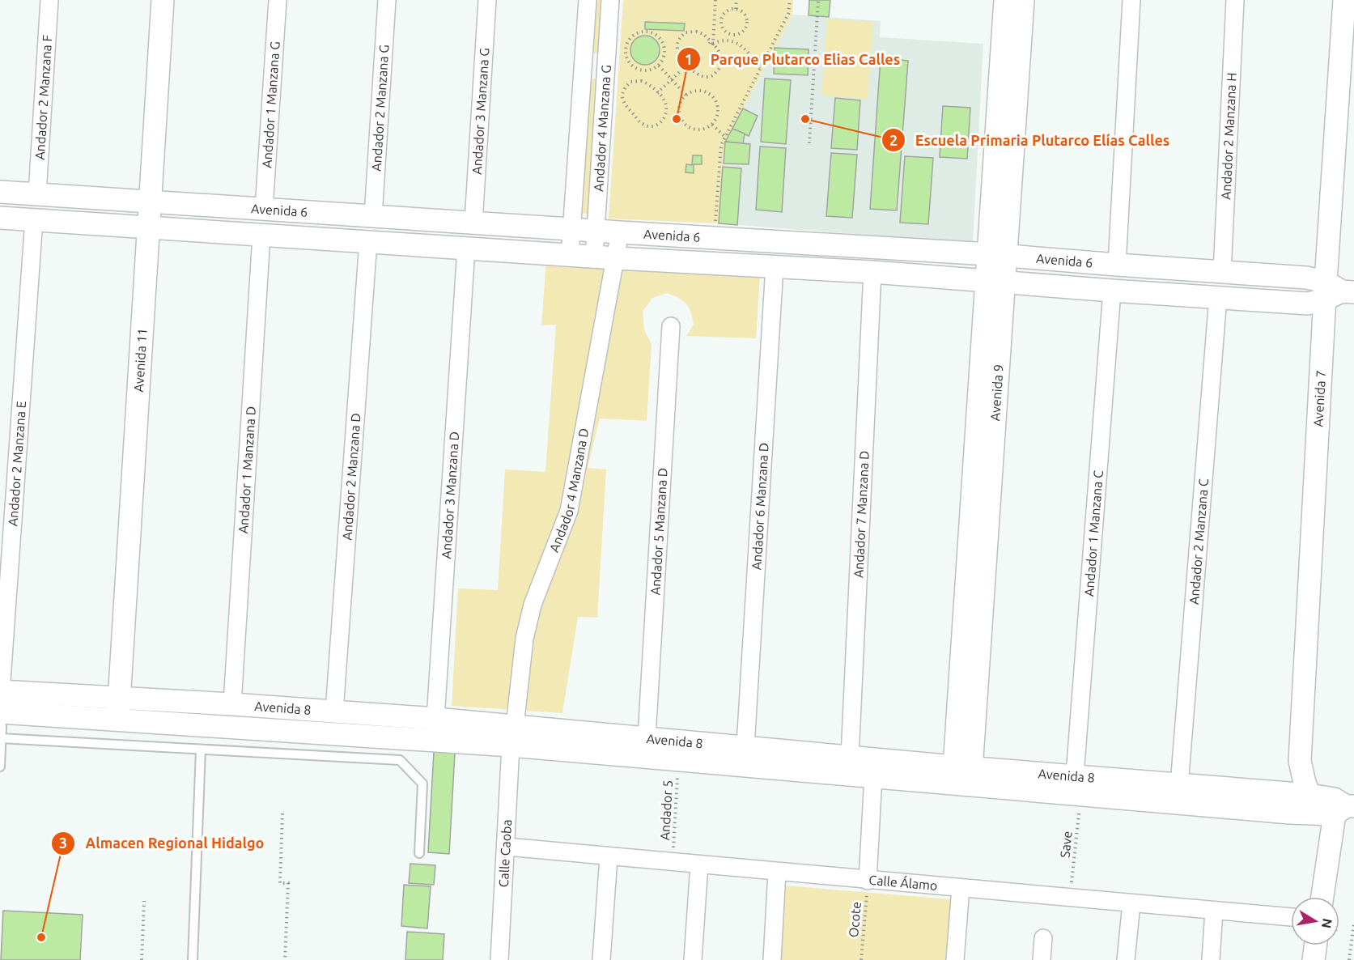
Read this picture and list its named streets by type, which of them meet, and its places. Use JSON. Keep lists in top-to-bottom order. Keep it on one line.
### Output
{"streets":{"street":["Andador 2 Manzana F","Andador 1 Manzana G","Andador 2 Manzana G","Andador 3 Manzana G","Andador 4 Manzana G","Andador 2 Manzana H","Avenida 6","Avenida 11","Avenida 9","Avenida 7","Andador 2 Manzana E","Andador 1 Manzana D","Andador 2 Manzana D","Andador 4 Manzana D","Andador 3 Manzana D","Andador 6 Manzana D","Andador 7 Manzana D","Andador 5 Manzana D","Andador 1 Manzana C","Andador 2 Manzana C","Avenida 8","Calle Caoba","Calle Álamo"],"path":["Andador 5","Save","Ocote"]},"crossings":[["Andador 2 Manzana F","Avenida 6"],["Andador 1 Manzana G","Avenida 6"],["Andador 2 Manzana G","Avenida 6"],["Andador 3 Manzana G","Avenida 6"],["Andador 4 Manzana G","Avenida 6"],["Andador 2 Manzana H","Avenida 6"],["Avenida 6","Avenida 11"],["Avenida 6","Avenida 9"],["Avenida 6","Avenida 7"],["Avenida 6","Andador 2 Manzana E"],["Avenida 6","Andador 1 Manzana D"],["Avenida 6","Andador 2 Manzana D"],["Avenida 6","Andador 4 Manzana D"],["Avenida 6","Andador 3 Manzana D"],["Avenida 6","Andador 6 Manzana D"],["Avenida 6","Andador 7 Manzana D"],["Avenida 6","Andador 1 Manzana C"],["Avenida 6","Andador 2 Manzana C"],["Avenida 11","Avenida 8"],["Avenida 9","Avenida 8"],["Avenida 7","Avenida 8"],["Andador 2 Manzana E","Avenida 8"],["Andador 1 Manzana D","Avenida 8"],["Andador 2 Manzana D","Avenida 8"],["Andador 4 Manzana D","Avenida 8"],["Andador 4 Manzana D","Calle Caoba"],["Andador 3 Manzana D","Avenida 8"],["Andador 6 Manzana D","Avenida 8"],["Andador 7 Manzana D","Avenida 8"],["Andador 5 Manzana D","Avenida 8"],["Andador 1 Manzana C","Avenida 8"],["Andador 1 Manzana C","Save"],["Andador 2 Manzana C","Avenida 8"],["Avenida 8","Andador 5"],["Avenida 8","Save"],["Avenida 8","Calle Caoba"],["Andador 5","Calle Álamo"],["Save","Calle Álamo"],["Calle Caoba","Calle Álamo"],["Calle Álamo","Ocote"]],"places":["Parque Plutarco Elias Calles","Escuela Primaria Plutarco Elías Calles","Almacen Regional Hidalgo"],"north":"right"}
